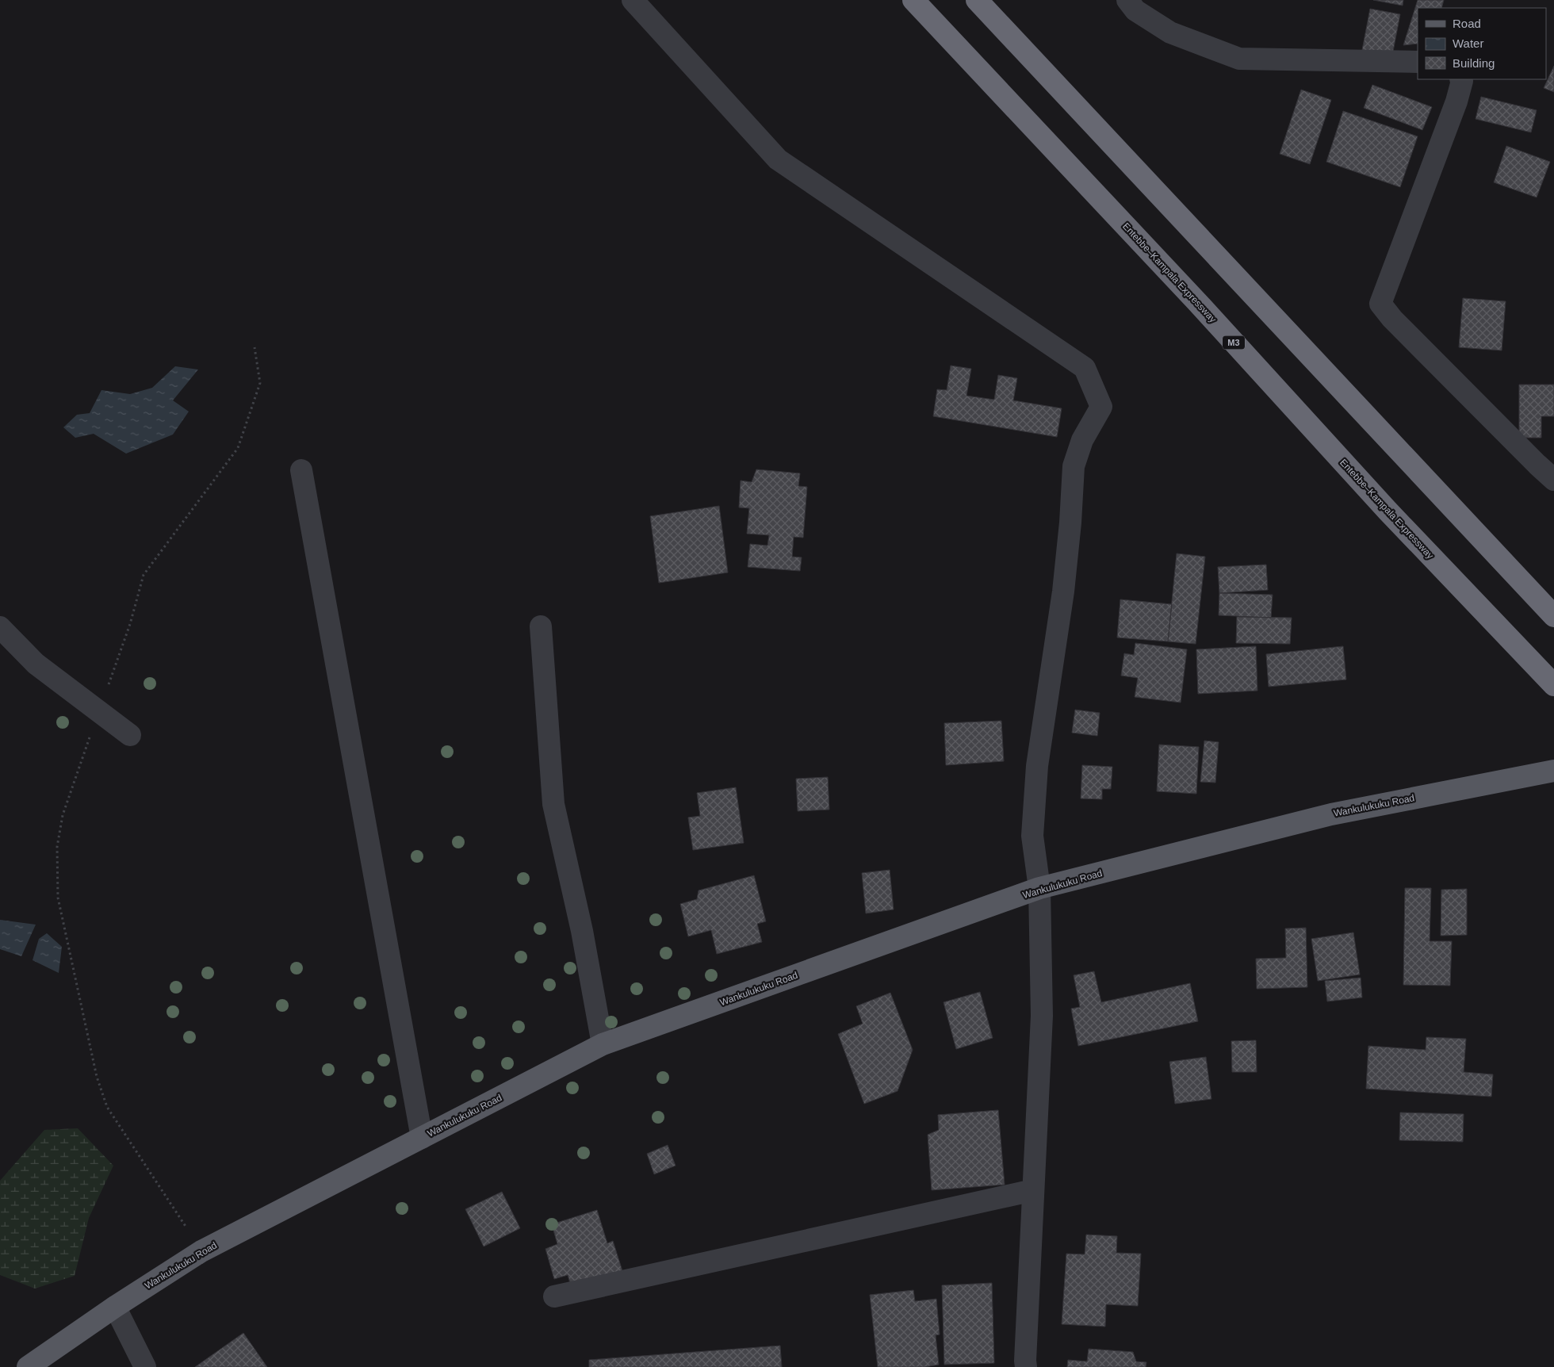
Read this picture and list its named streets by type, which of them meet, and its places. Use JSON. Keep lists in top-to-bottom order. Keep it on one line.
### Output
{"streets":{"highway":["Entebbe–Kampala Expressway","M3"],"main road":["Wankulukuku Road"]},"legend":["Road","Water","Building"]}
